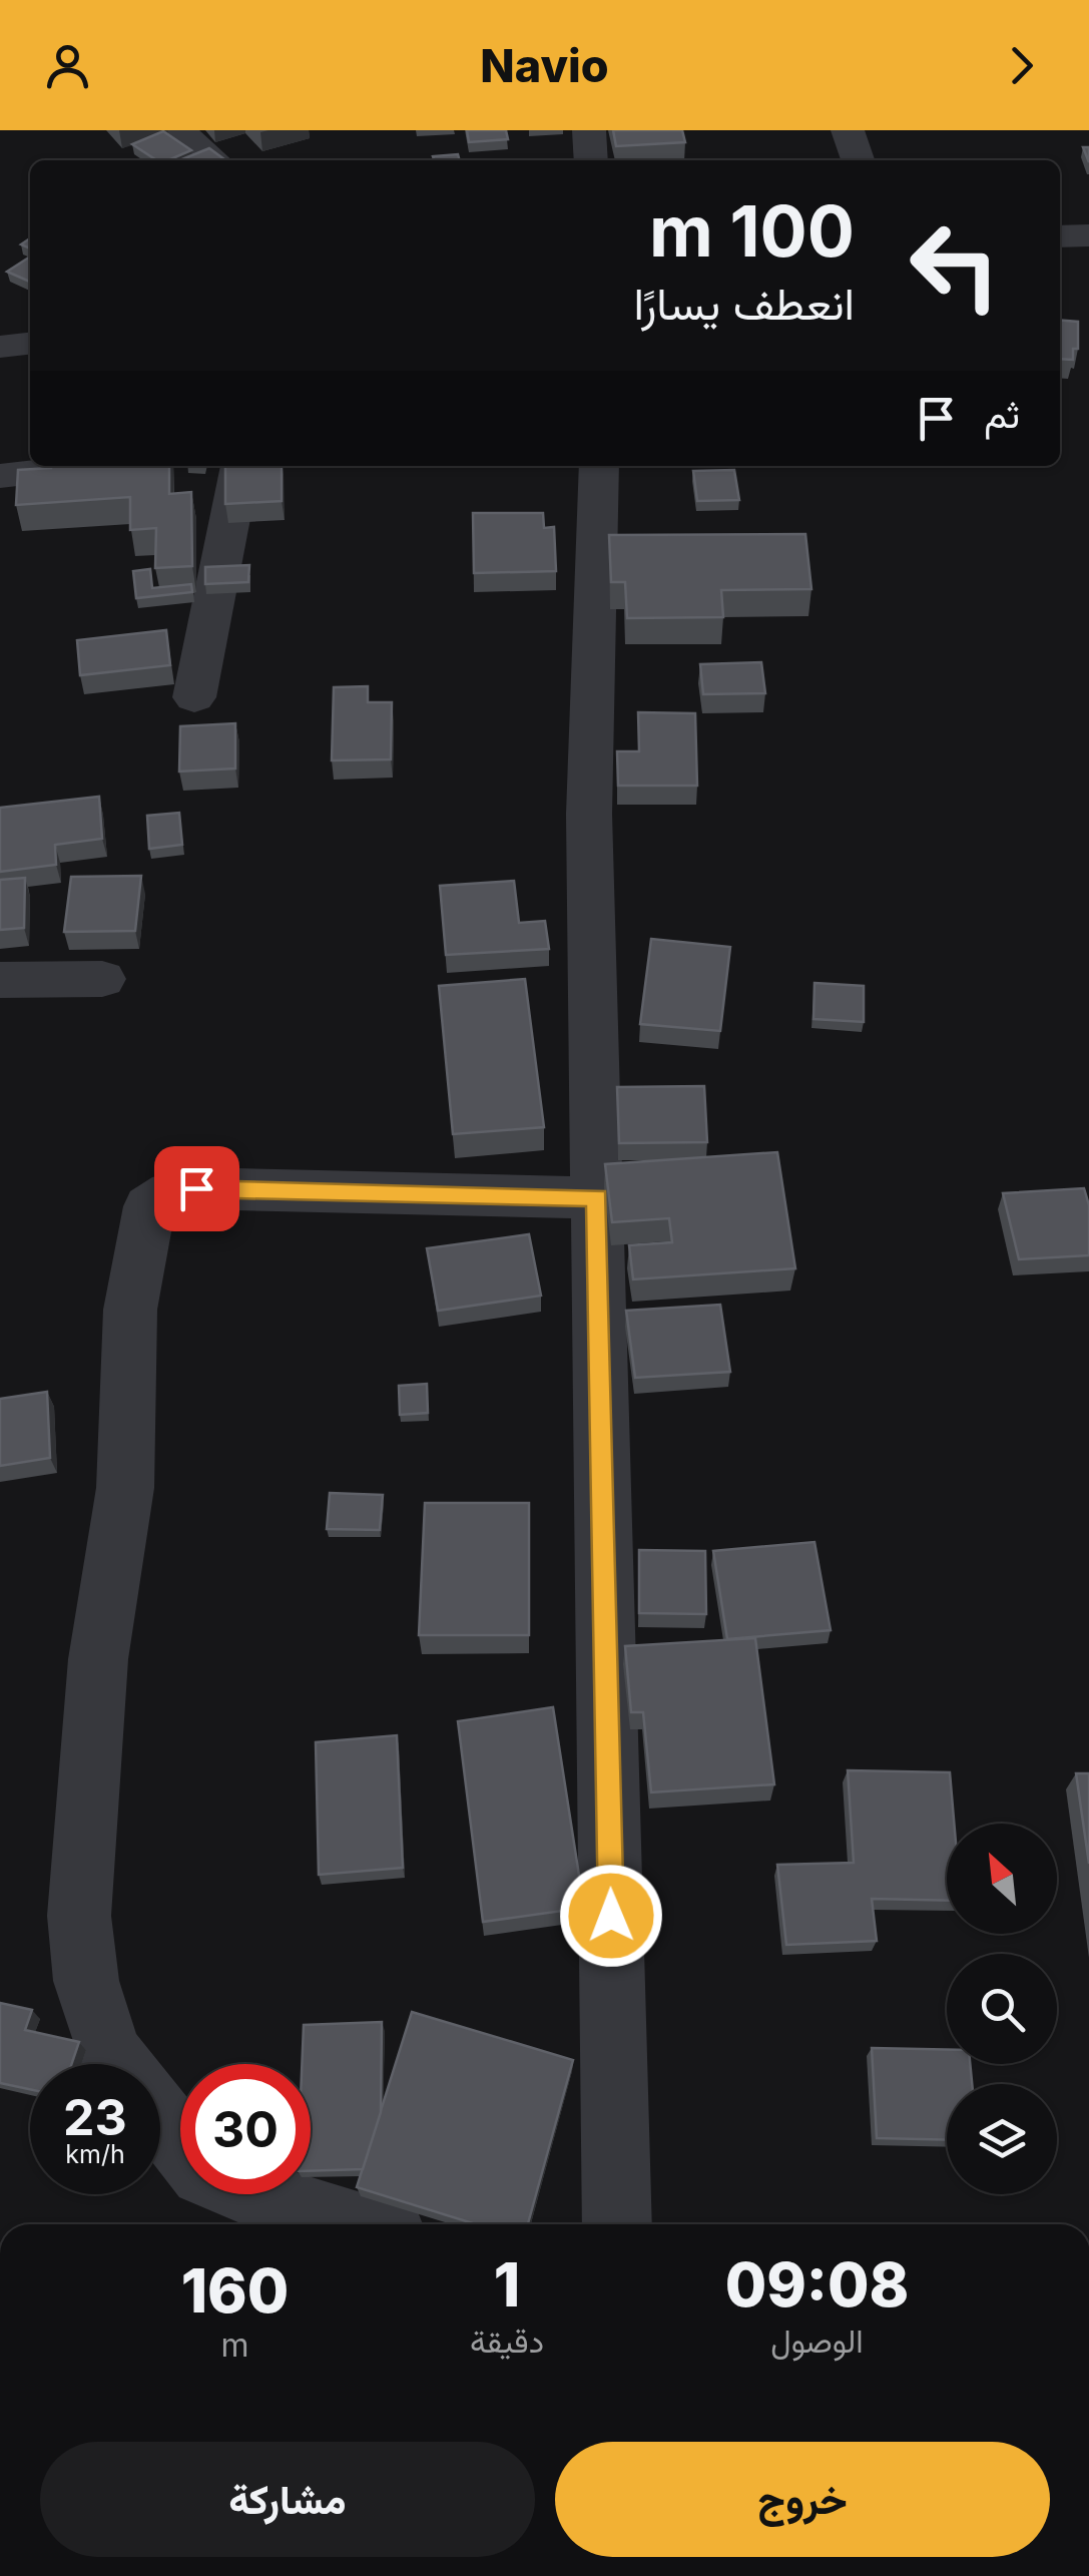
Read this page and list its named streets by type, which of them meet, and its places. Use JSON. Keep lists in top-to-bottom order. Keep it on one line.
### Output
{"north":"top left","page":{"header":"Navio","turn":["100 m","انعطف يسارًا"],"then":"ثم","speed":"23 km/h","limit":"30","eta":["09:08","الوصول","1","دقيقة","160","m"],"buttons":["خروج","مشاركة"]}}
